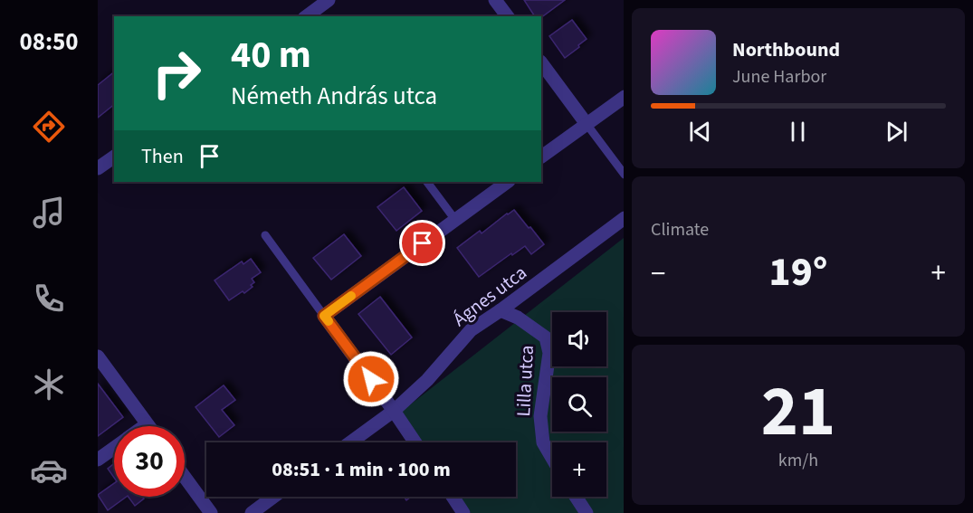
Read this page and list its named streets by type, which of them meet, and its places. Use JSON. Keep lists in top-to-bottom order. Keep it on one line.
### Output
{"streets":{"street":["Ágnes utca","Lilla utca"]},"crossings":[["Ágnes utca","Lilla utca"]],"page":{"tabs":"08:50","turn":["40 m","Németh András utca"],"song":["Northbound","June Harbor"],"then":"Then","tile":["Climate",["21","km/h"]],"heat":["−","19°","+"],"map_buttons":"+","limit":"30","trip":"08:51 · 1 min · 100 m"}}
